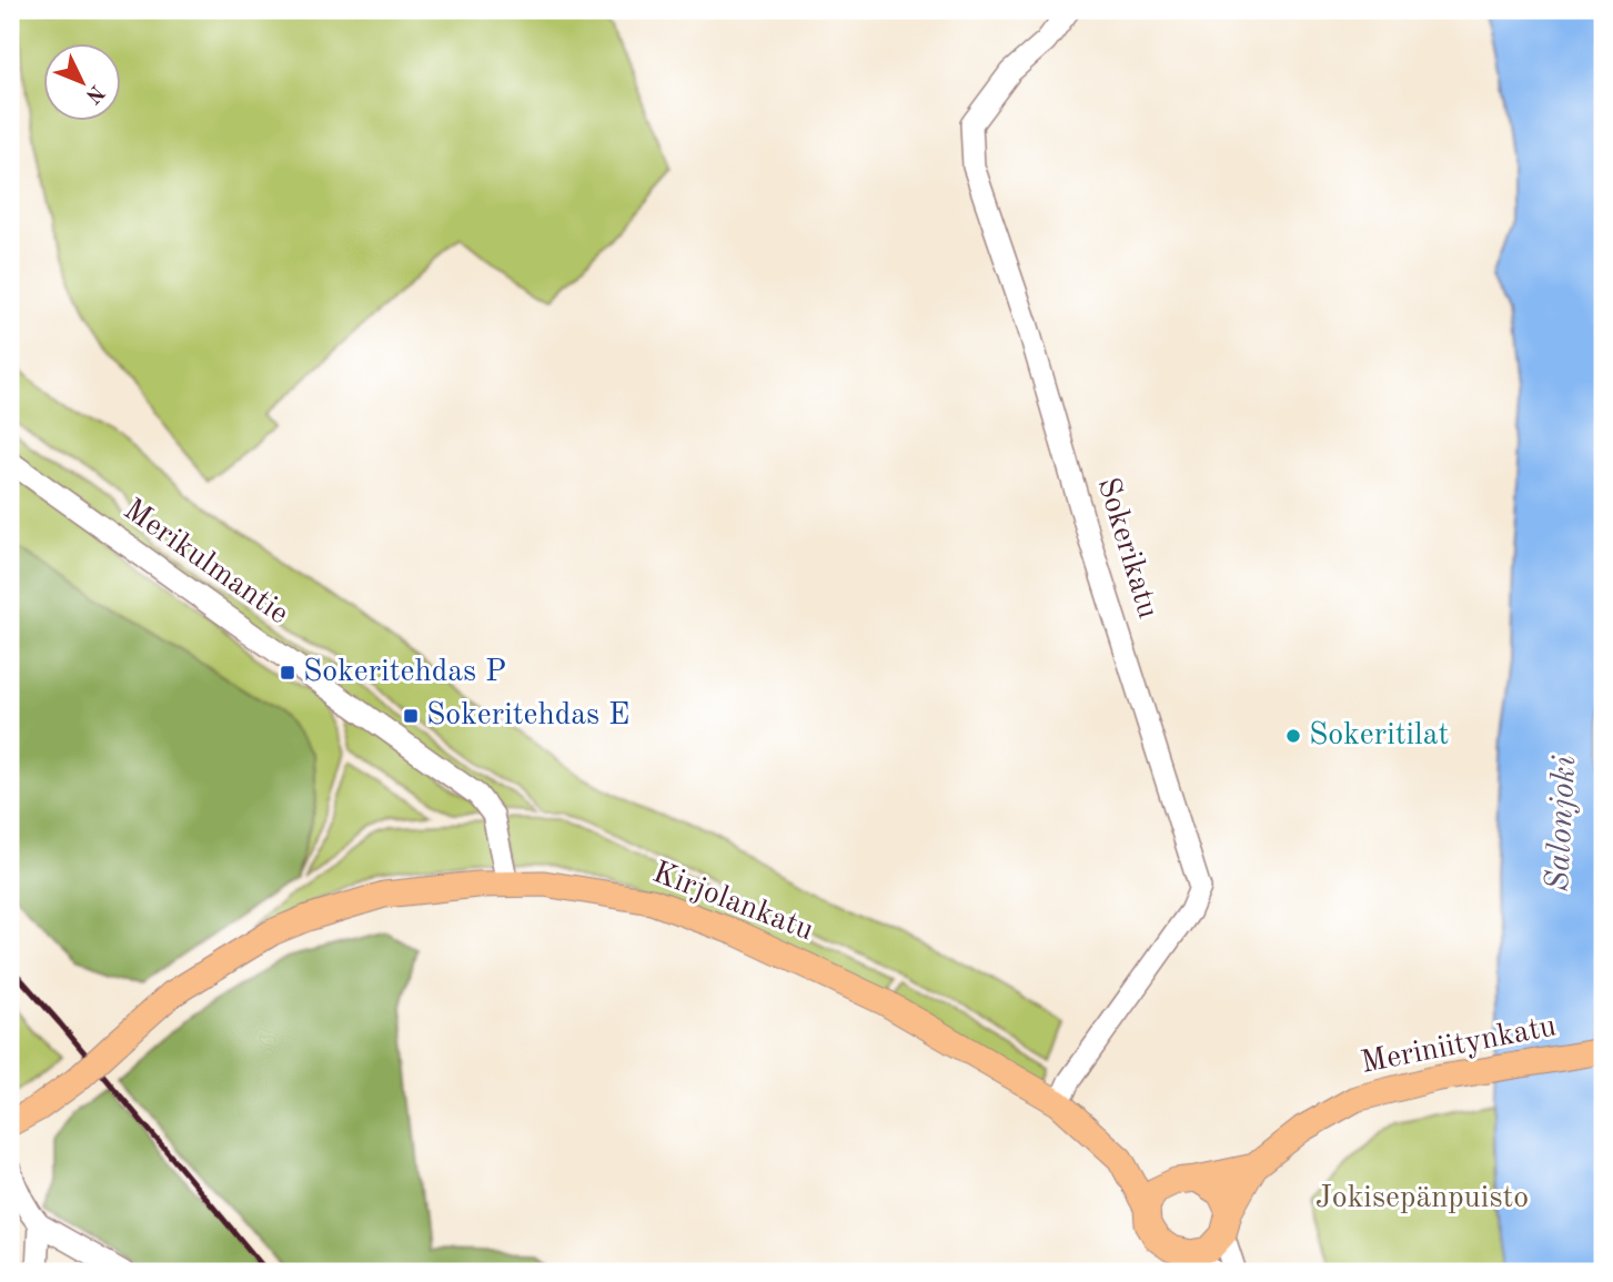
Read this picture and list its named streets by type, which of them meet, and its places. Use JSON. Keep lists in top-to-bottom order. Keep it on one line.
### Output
{"streets":{"main road":["Kirjolankatu","Meriniitynkatu"],"street":["Sokerikatu","Merikulmantie"]},"crossings":[["Sokerikatu","Kirjolankatu"],["Merikulmantie","Kirjolankatu"],["Kirjolankatu","Meriniitynkatu"]],"water":["Salonjoki"],"parks":["Jokisepänpuisto"],"places":{"transit":["Sokeritehdas P","Sokeritehdas E"],"other":["Sokeritilat"]},"north":"bottom right"}
